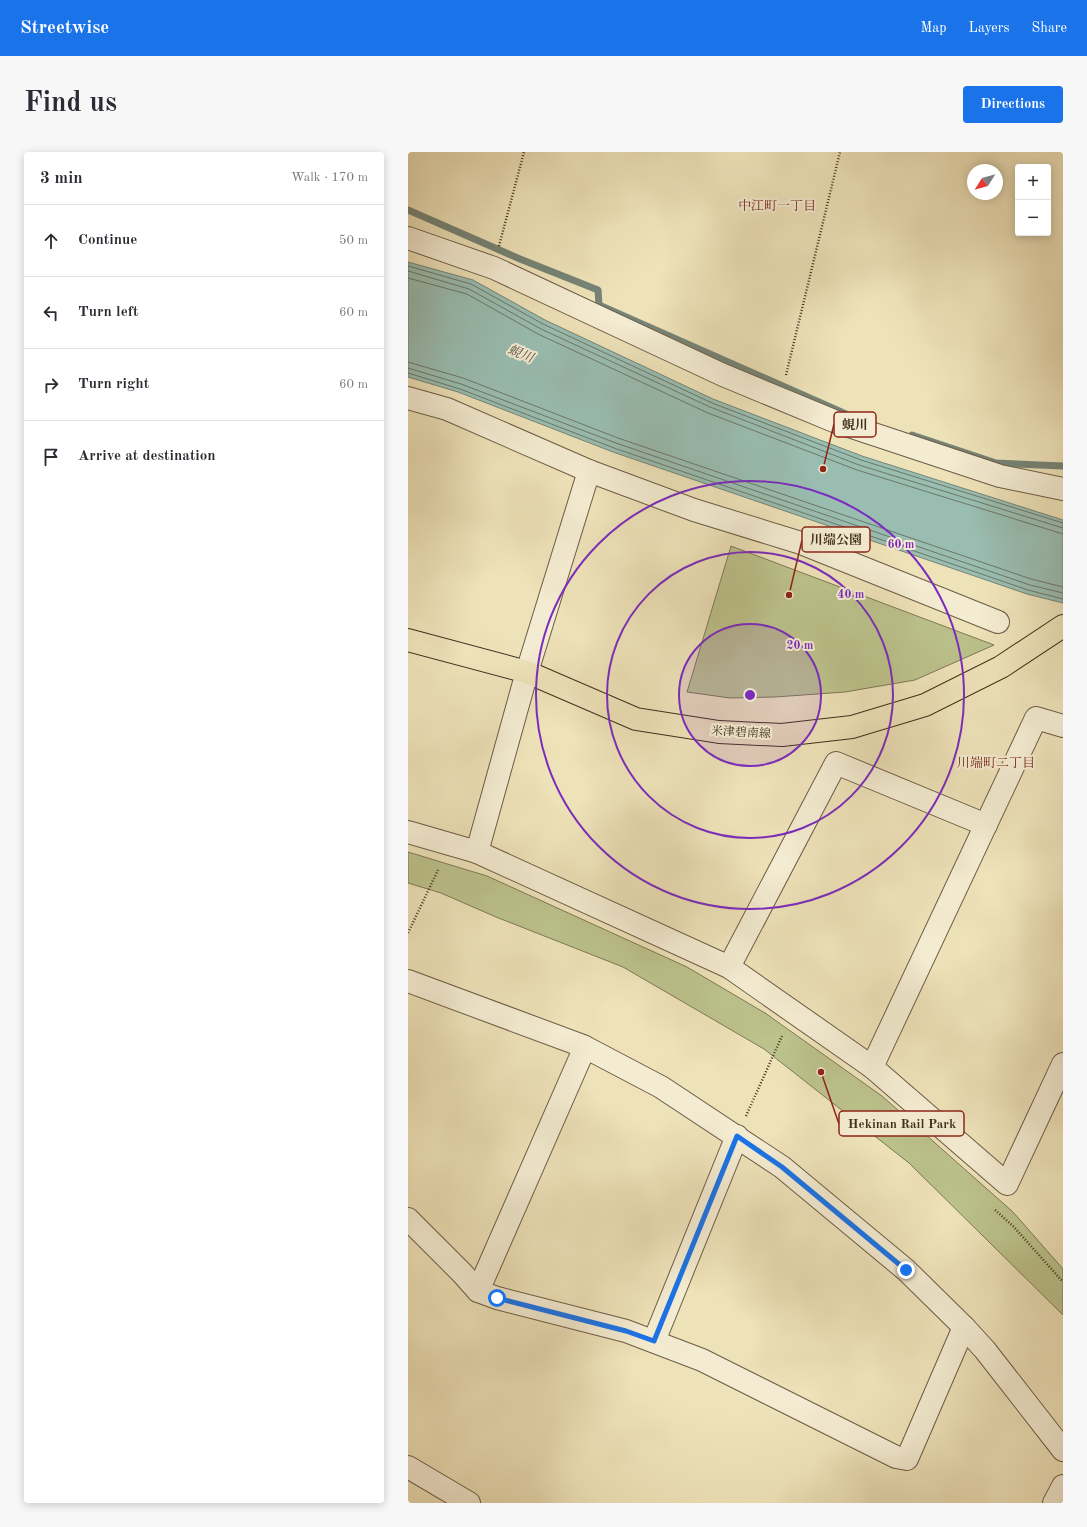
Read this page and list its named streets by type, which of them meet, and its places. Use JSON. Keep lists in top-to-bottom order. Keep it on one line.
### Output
{"streets":{"main road":["米津碧南線"]},"districts":["中江町一丁目","川端町二丁目"],"water":["蜆川"],"places":["蜆川","川端公園","Hekinan Rail Park"],"north":"bottom left","page":{"header":"Streetwise","nav":["Map","Layers","Share"],"buttons":"Directions","title":"Find us","heading":["3 min","Walk · 170 m"],"map_buttons":["+","−"],"list":[["Continue","50 m"],["Turn left","60 m"],["Turn right","60 m"],"Arrive at destination"]},"rings":["60 m","40 m","20 m"]}
